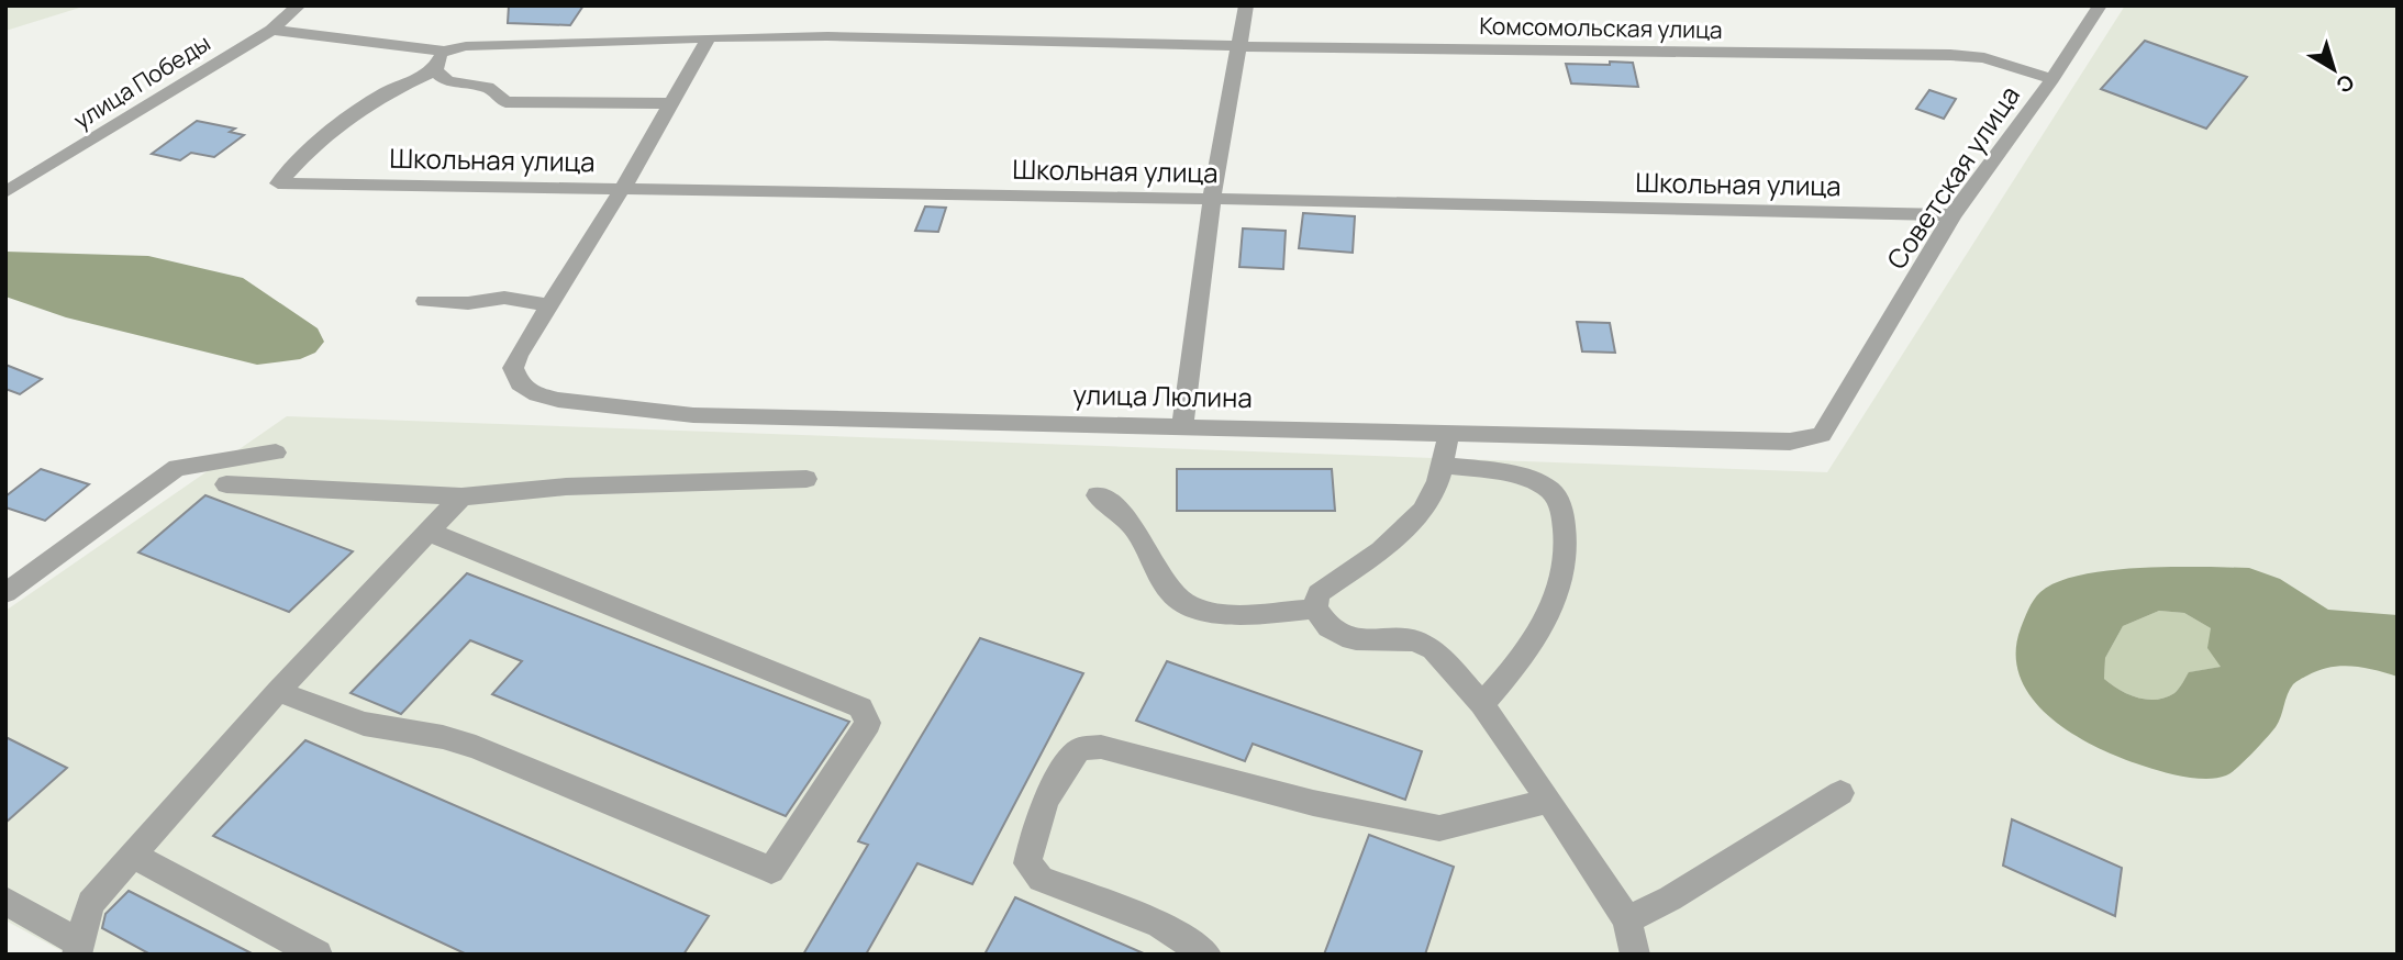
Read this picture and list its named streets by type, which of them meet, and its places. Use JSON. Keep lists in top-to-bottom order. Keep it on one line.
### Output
{"streets":{"street":["Комсомольская улица","улица Победы","Школьная улица","Советская улица","улица Люлина"]},"crossings":[["Комсомольская улица","улица Победы"],["Комсомольская улица","Советская улица"],["Школьная улица","Советская улица"],["Советская улица","улица Люлина"]],"north":"bottom right"}
